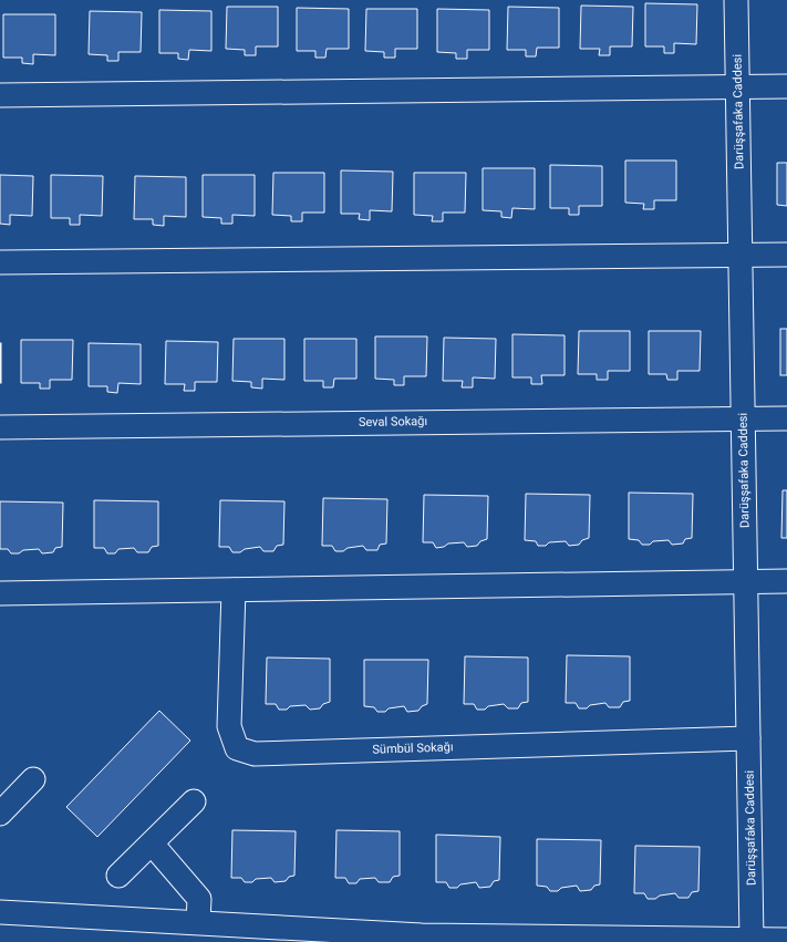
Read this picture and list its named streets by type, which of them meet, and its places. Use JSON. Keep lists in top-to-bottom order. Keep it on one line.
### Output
{"streets":{"street":["Darüşşafaka Caddesi","Seval Sokağı","Sümbül Sokağı"]},"crossings":[["Darüşşafaka Caddesi","Seval Sokağı"],["Darüşşafaka Caddesi","Sümbül Sokağı"]]}
